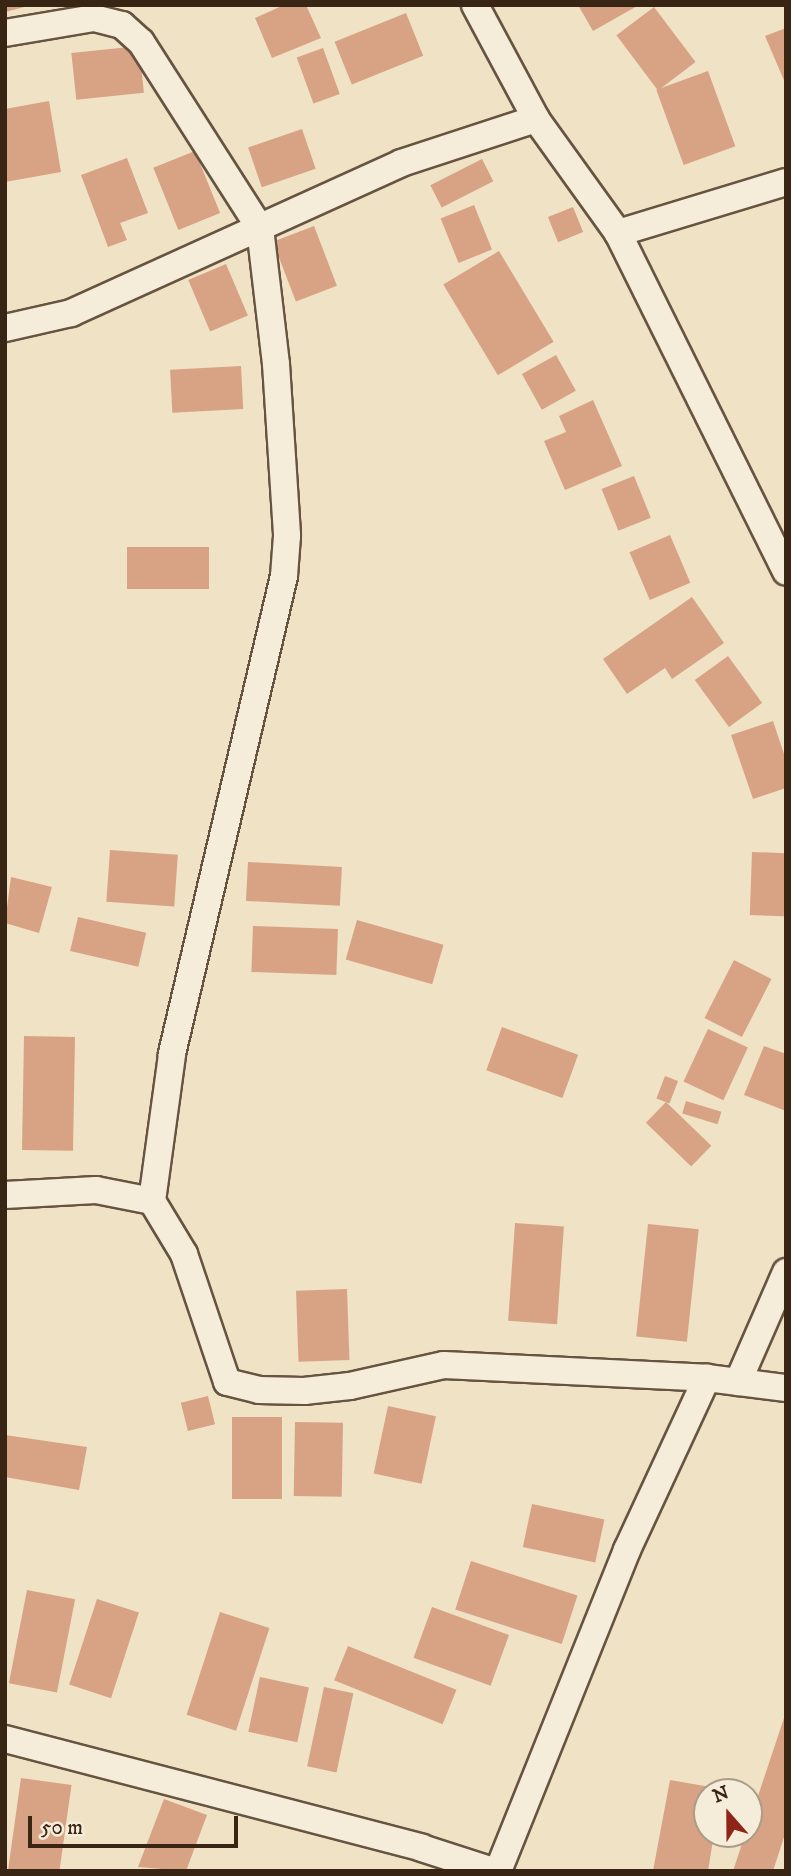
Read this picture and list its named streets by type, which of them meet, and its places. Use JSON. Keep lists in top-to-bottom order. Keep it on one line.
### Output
{"scale_bar":"50 m","north":"top"}
